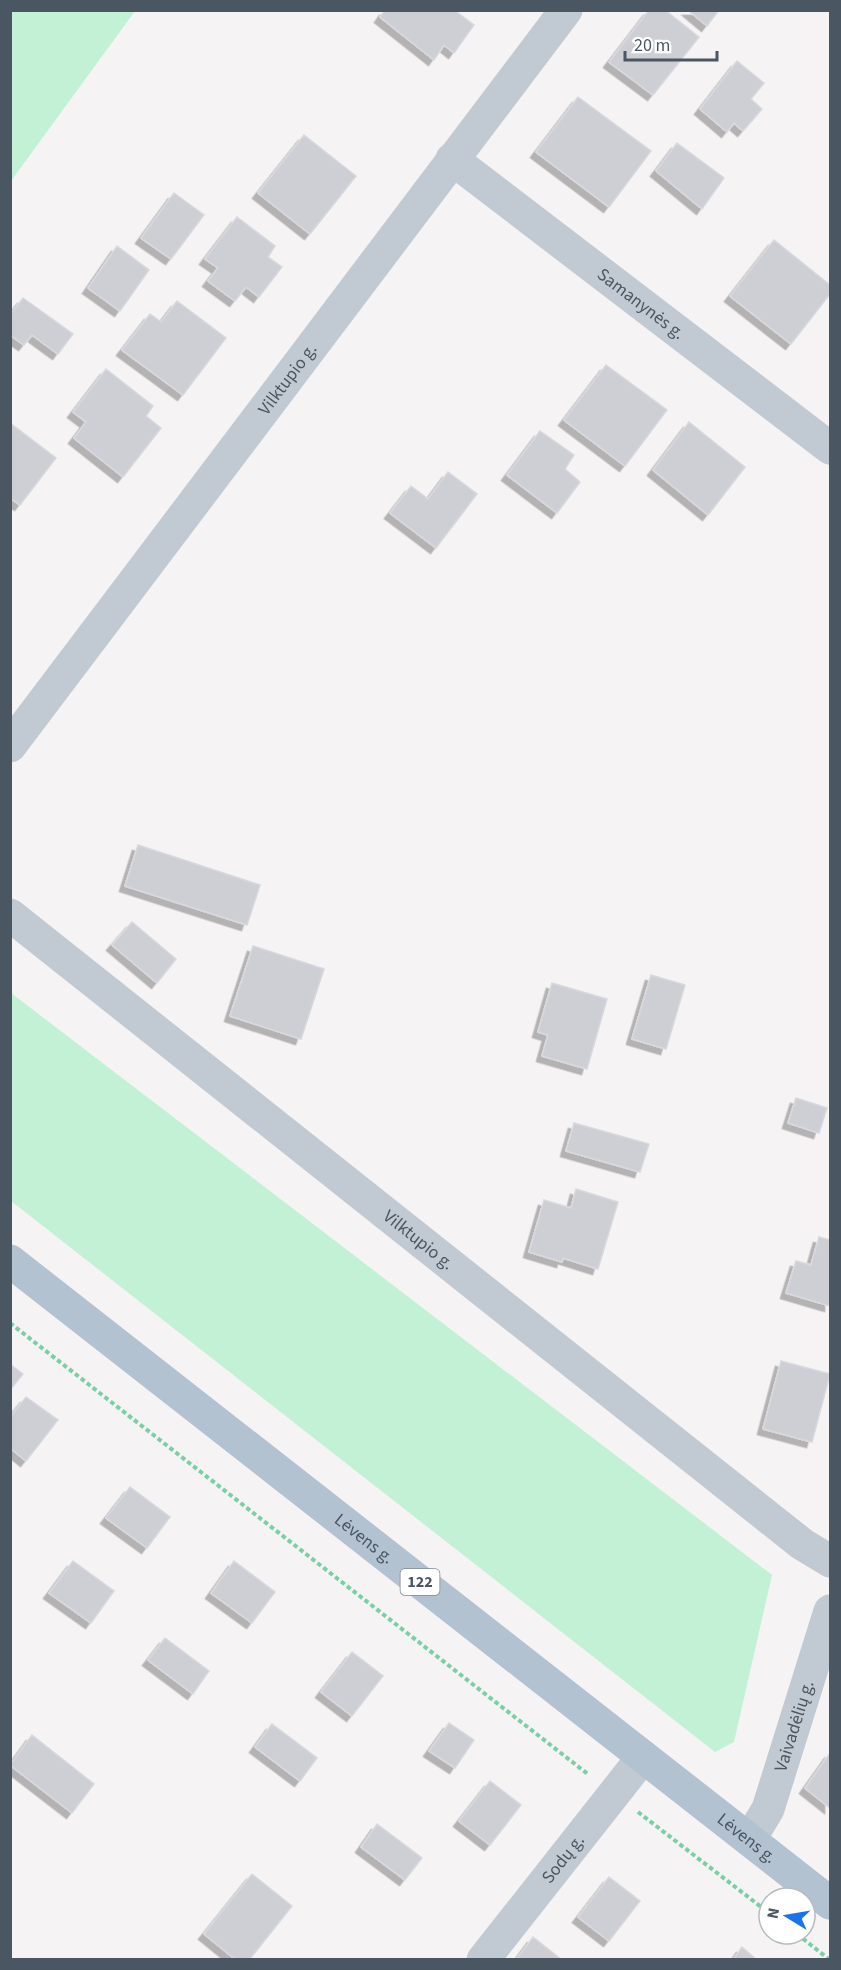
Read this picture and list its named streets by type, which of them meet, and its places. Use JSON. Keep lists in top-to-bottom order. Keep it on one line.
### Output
{"streets":{"main road":["Lėvens g.","122"],"street":["Samanynės g.","Vilktupio g.","Vaivadėlių g.","Sodų g."]},"crossings":[["Samanynės g.","Vilktupio g."],["Lėvens g.","Vaivadėlių g."],["Lėvens g.","Sodų g."]],"scale_bar":"20 m","north":"left"}
